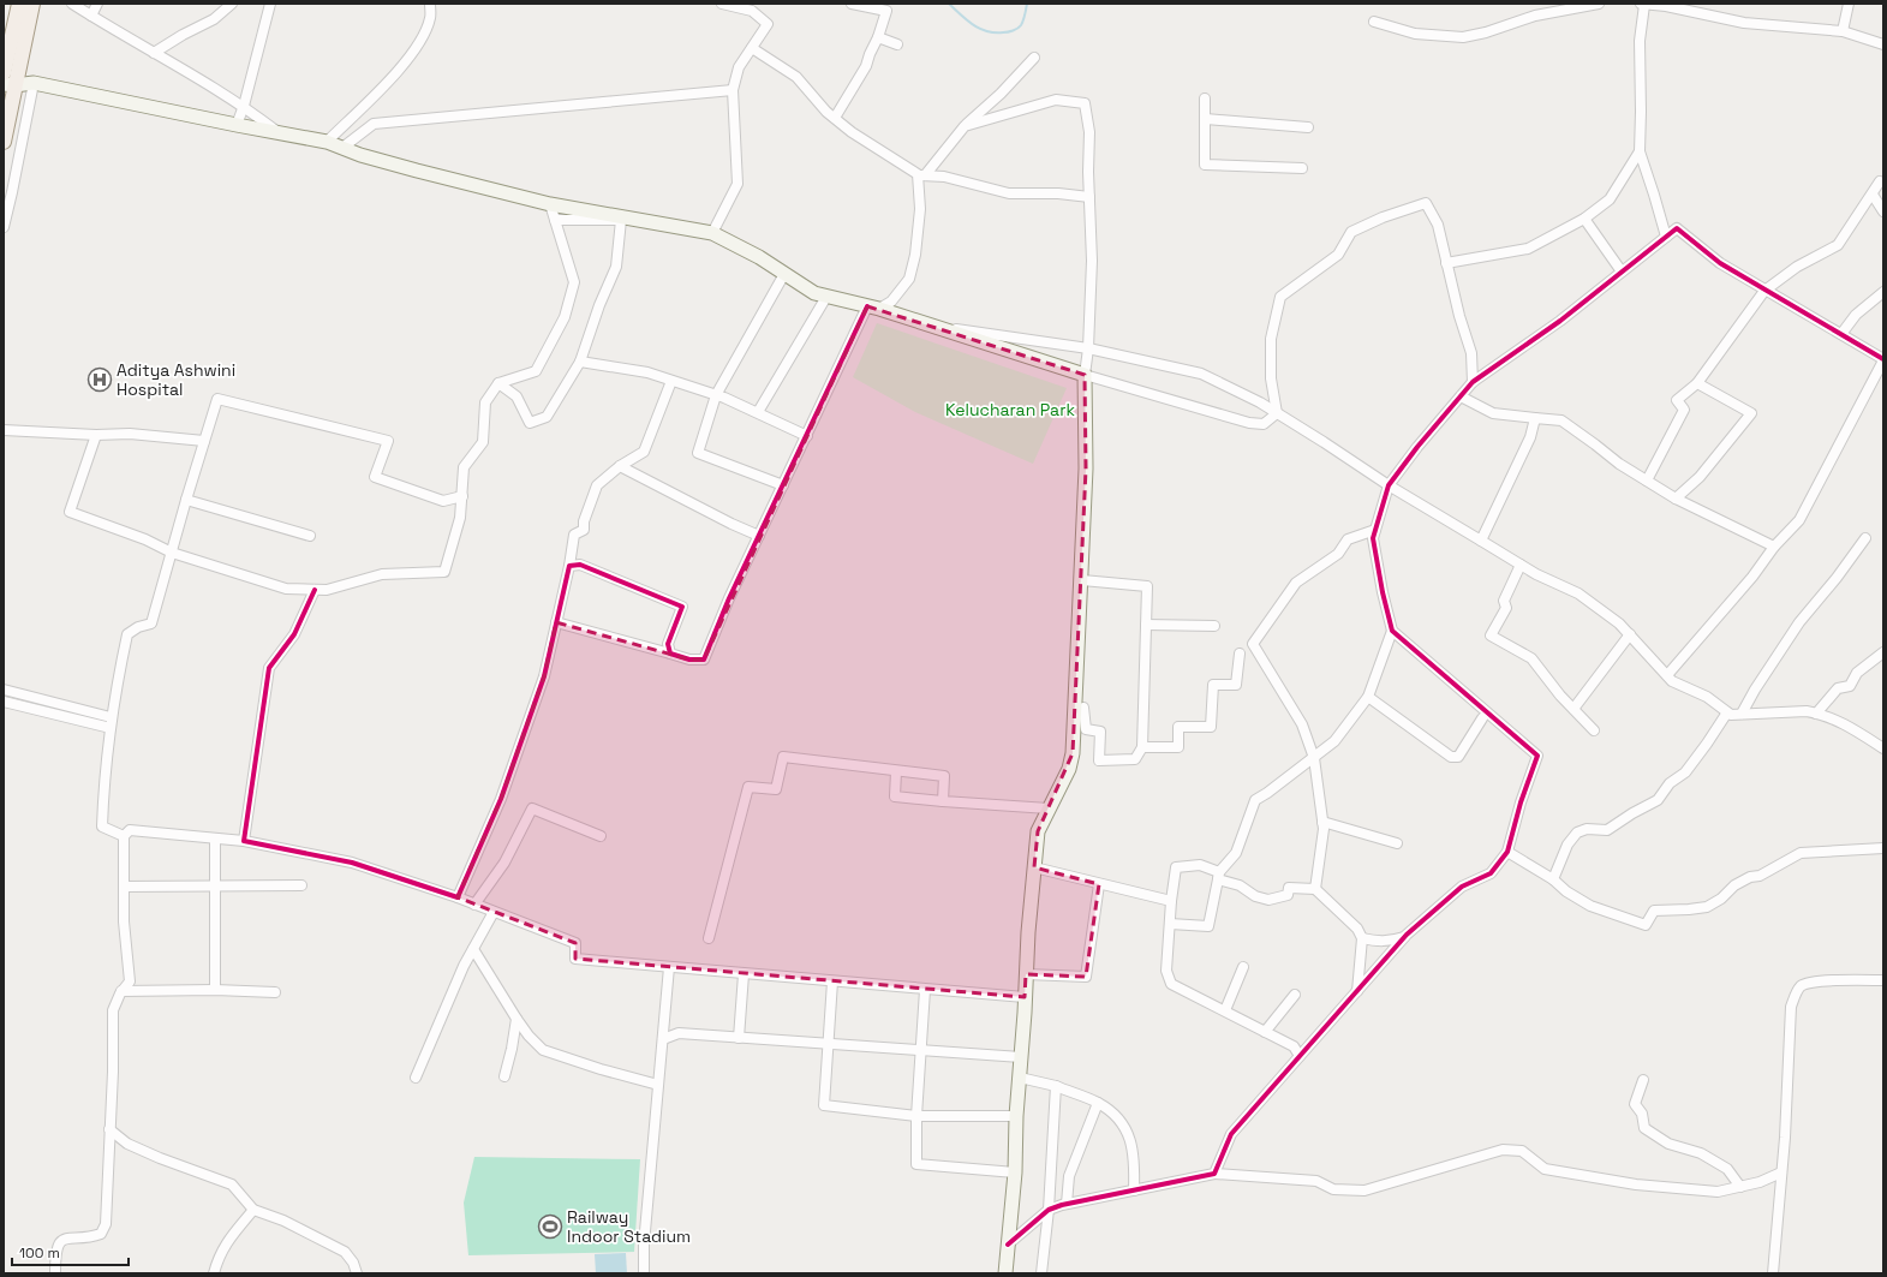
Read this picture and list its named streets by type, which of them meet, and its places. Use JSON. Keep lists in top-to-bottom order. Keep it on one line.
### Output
{"parks":["Kelucharan Park"],"places":{"hospital":["Aditya Ashwini Hospital"],"sports":["Railway Indoor Stadium"]},"scale_bar":"100 m"}
